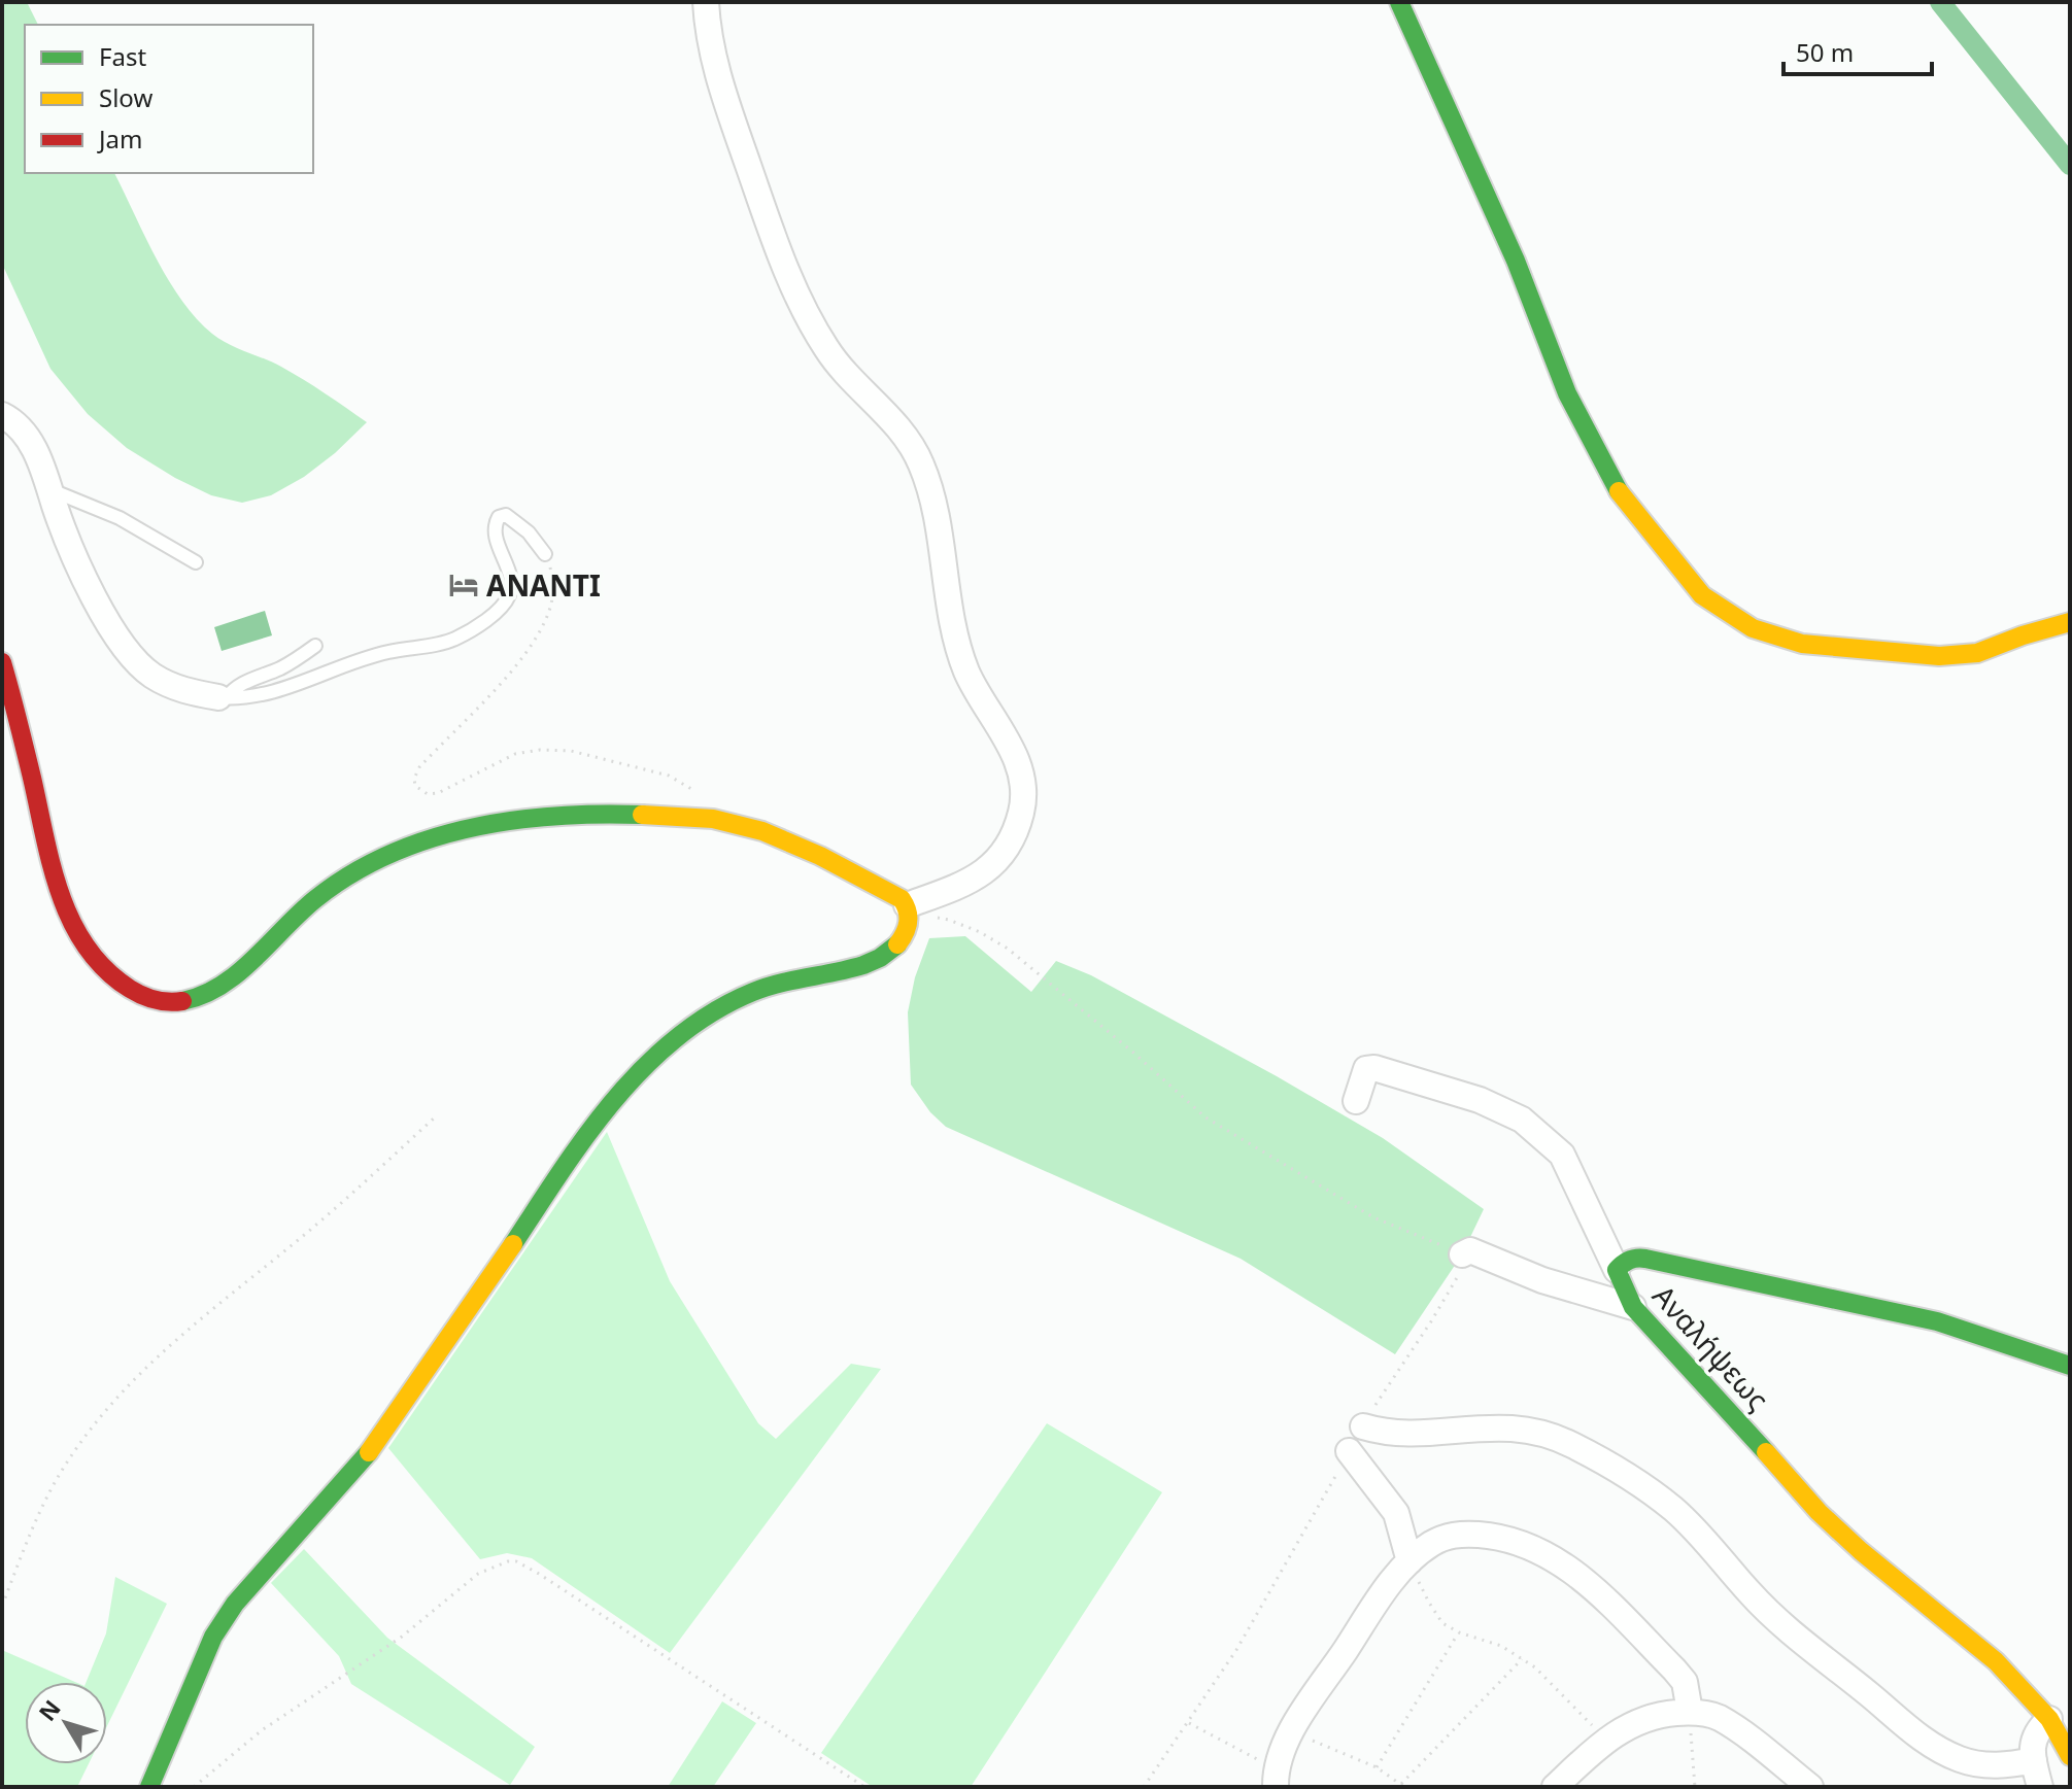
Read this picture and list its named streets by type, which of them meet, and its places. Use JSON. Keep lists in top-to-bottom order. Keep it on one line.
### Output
{"streets":{"street":["Αναλήψεως"]},"places":{"hotel":["ΑΝΑΝΤΙ"]},"legend":["Fast","Slow","Jam"],"scale_bar":"50 m","north":"top left"}
